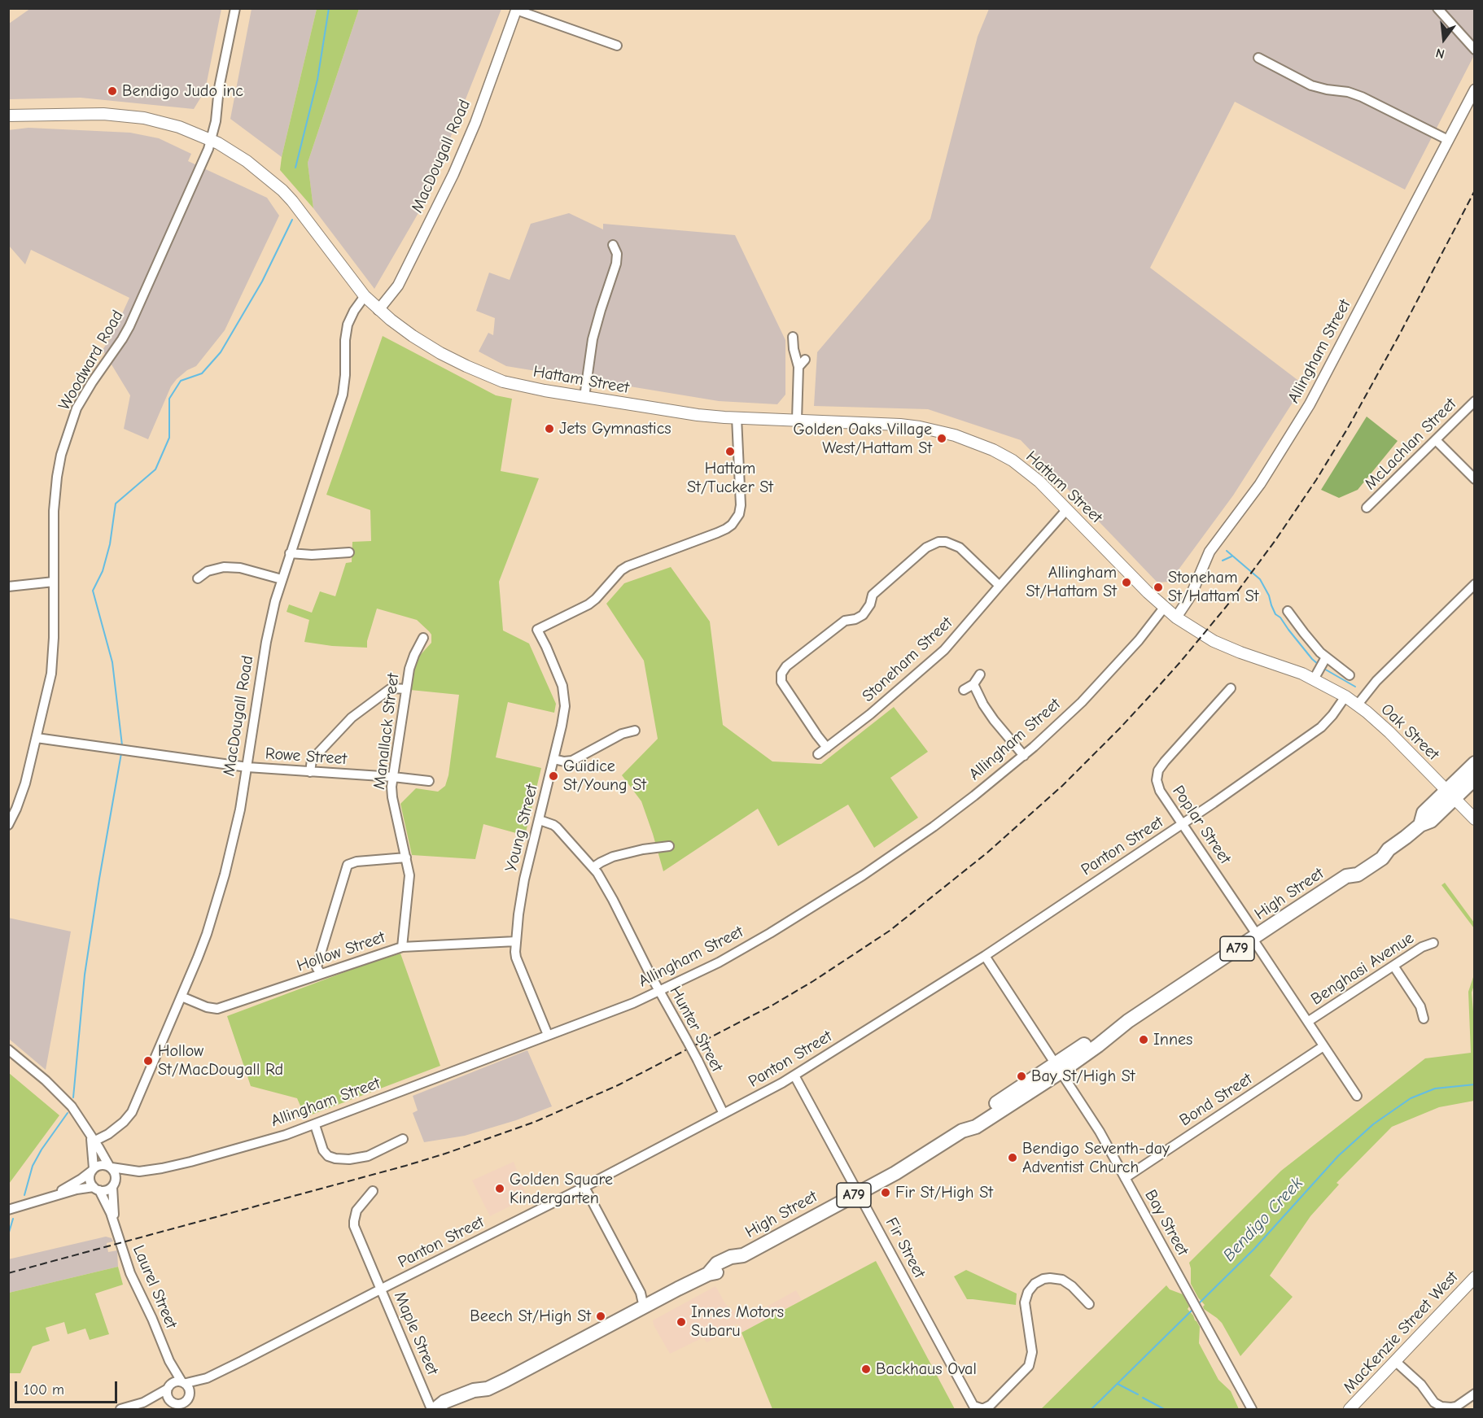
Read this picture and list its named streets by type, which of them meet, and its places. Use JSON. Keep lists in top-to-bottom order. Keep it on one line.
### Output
{"streets":{"highway":["High Street","A79"],"main road":["Hattam Street","Oak Street","MacKenzie Street West"],"street":["MacDougall Road","Allingham Street","Woodward Road","McLachlan Street","Stoneham Street","Manallack Street","Rowe Street","Poplar Street","Young Street","Panton Street","Hollow Street","Benghasi Avenue","Hunter Street","Bond Street","Bay Street","Fir Street","Laurel Street","Maple Street"]},"crossings":[["MacDougall Road","Hattam Street"],["MacDougall Road","Rowe Street"],["MacDougall Road","Hollow Street"],["Allingham Street","Hattam Street"],["Allingham Street","Oak Street"],["Allingham Street","Young Street"],["Allingham Street","Hunter Street"],["Allingham Street","Laurel Street"],["Woodward Road","Hattam Street"],["Woodward Road","Rowe Street"],["Hattam Street","Stoneham Street"],["Hattam Street","Oak Street"],["Hattam Street","Young Street"],["Manallack Street","Rowe Street"],["Manallack Street","Hollow Street"],["Oak Street","Panton Street"],["Oak Street","High Street"],["Poplar Street","Panton Street"],["Poplar Street","High Street"],["Poplar Street","Benghasi Avenue"],["Poplar Street","Bond Street"],["Young Street","Hollow Street"],["Young Street","Hunter Street"],["Panton Street","Hunter Street"],["Panton Street","Bay Street"],["Panton Street","Fir Street"],["Panton Street","Laurel Street"],["Panton Street","Maple Street"],["High Street","Bay Street"],["High Street","Fir Street"],["Bond Street","Bay Street"]],"water":["Bendigo Creek"],"places":["Bendigo Judo inc","Jets Gymnastics","Golden Oaks Village West/Hattam St","Hattam St/Tucker St","Allingham St/Hattam St","Stoneham St/Hattam St","Guidice St/Young St","Innes","Hollow St/MacDougall Rd","Bay St/High St","Bendigo Seventh-day Adventist Church","Golden Square Kindergarten","Fir St/High St","Beech St/High St","Innes Motors Subaru","Backhaus Oval"],"scale_bar":"100 m","north":"bottom"}
